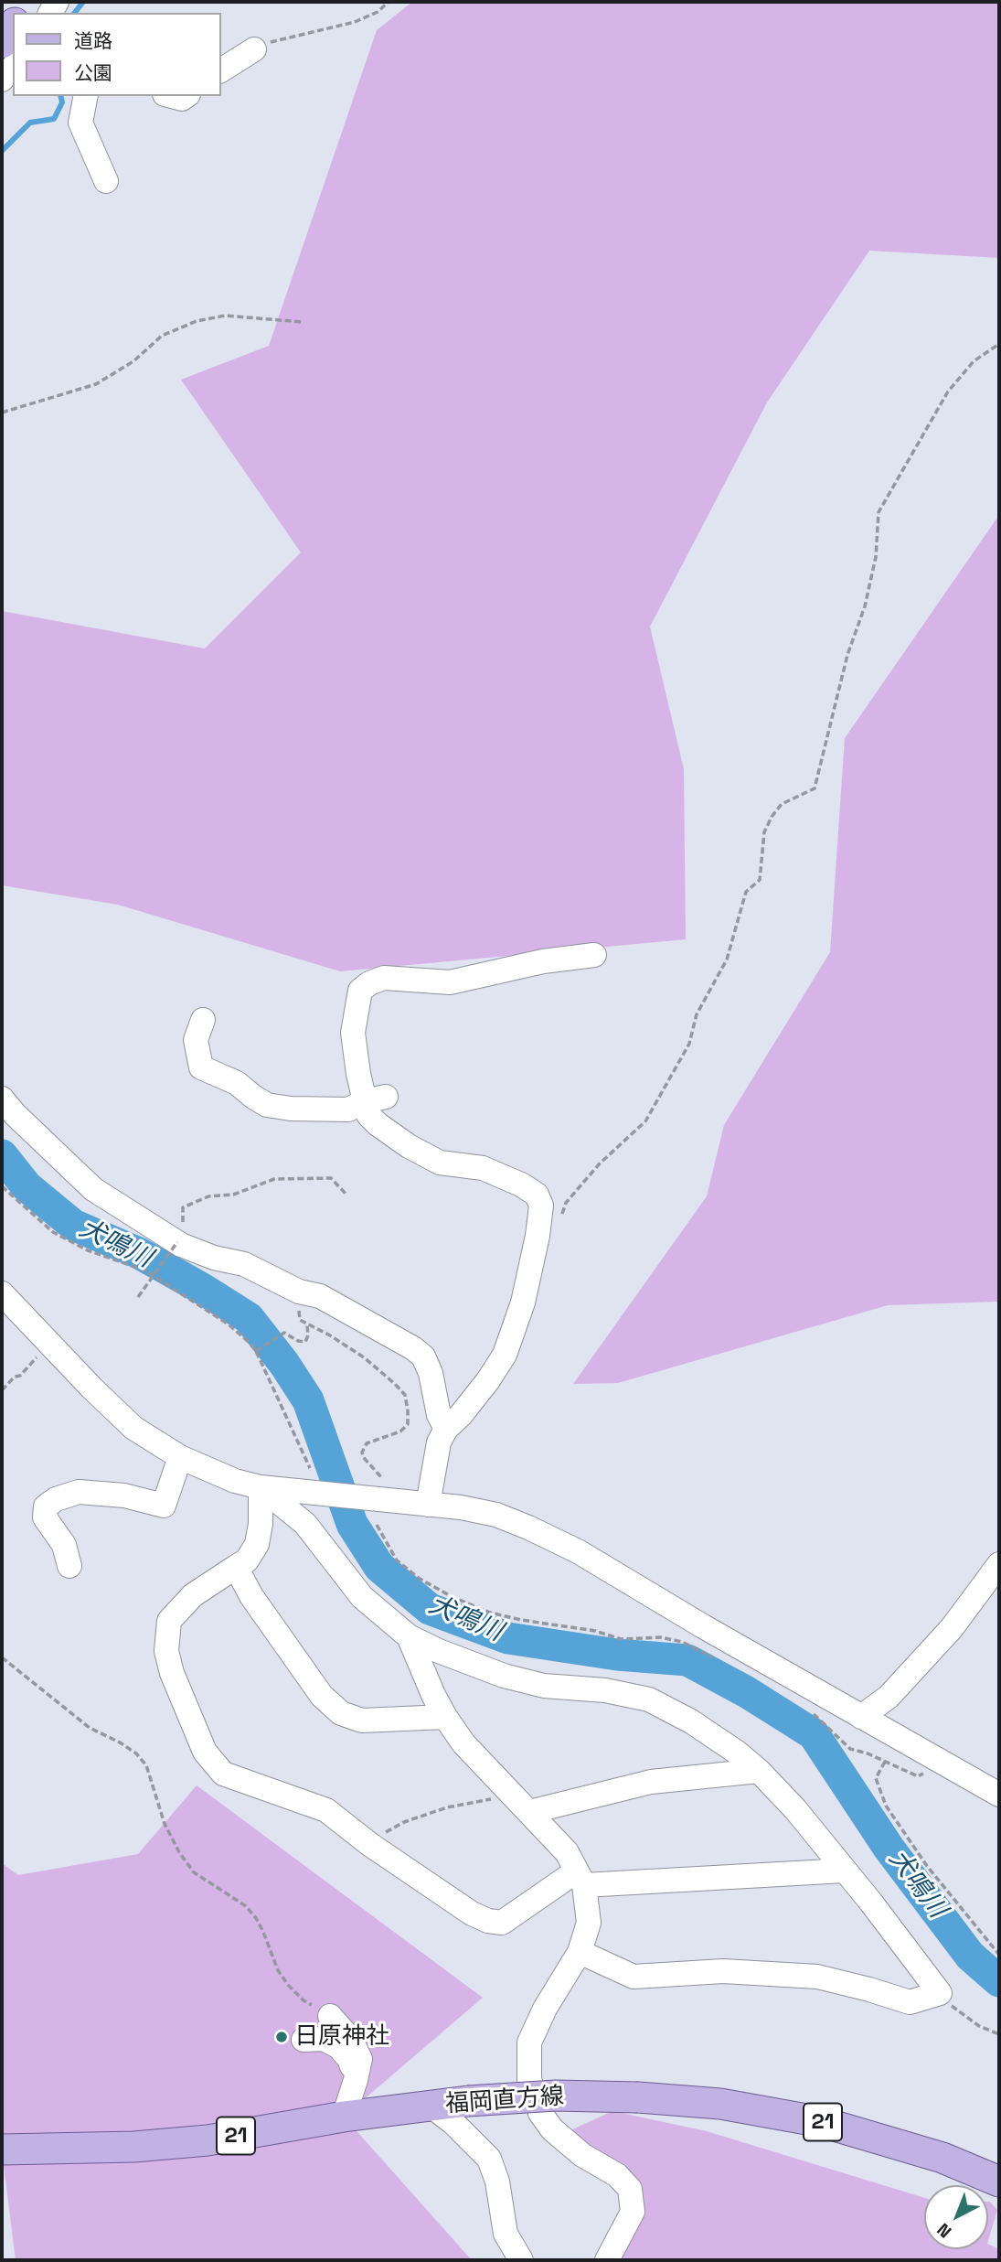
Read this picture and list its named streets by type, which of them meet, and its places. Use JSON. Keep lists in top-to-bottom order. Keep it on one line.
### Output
{"streets":{"main road":["福岡直方線","21"]},"water":["犬鳴川"],"places":["日原神社"],"legend":["道路","公園"],"north":"bottom left"}
